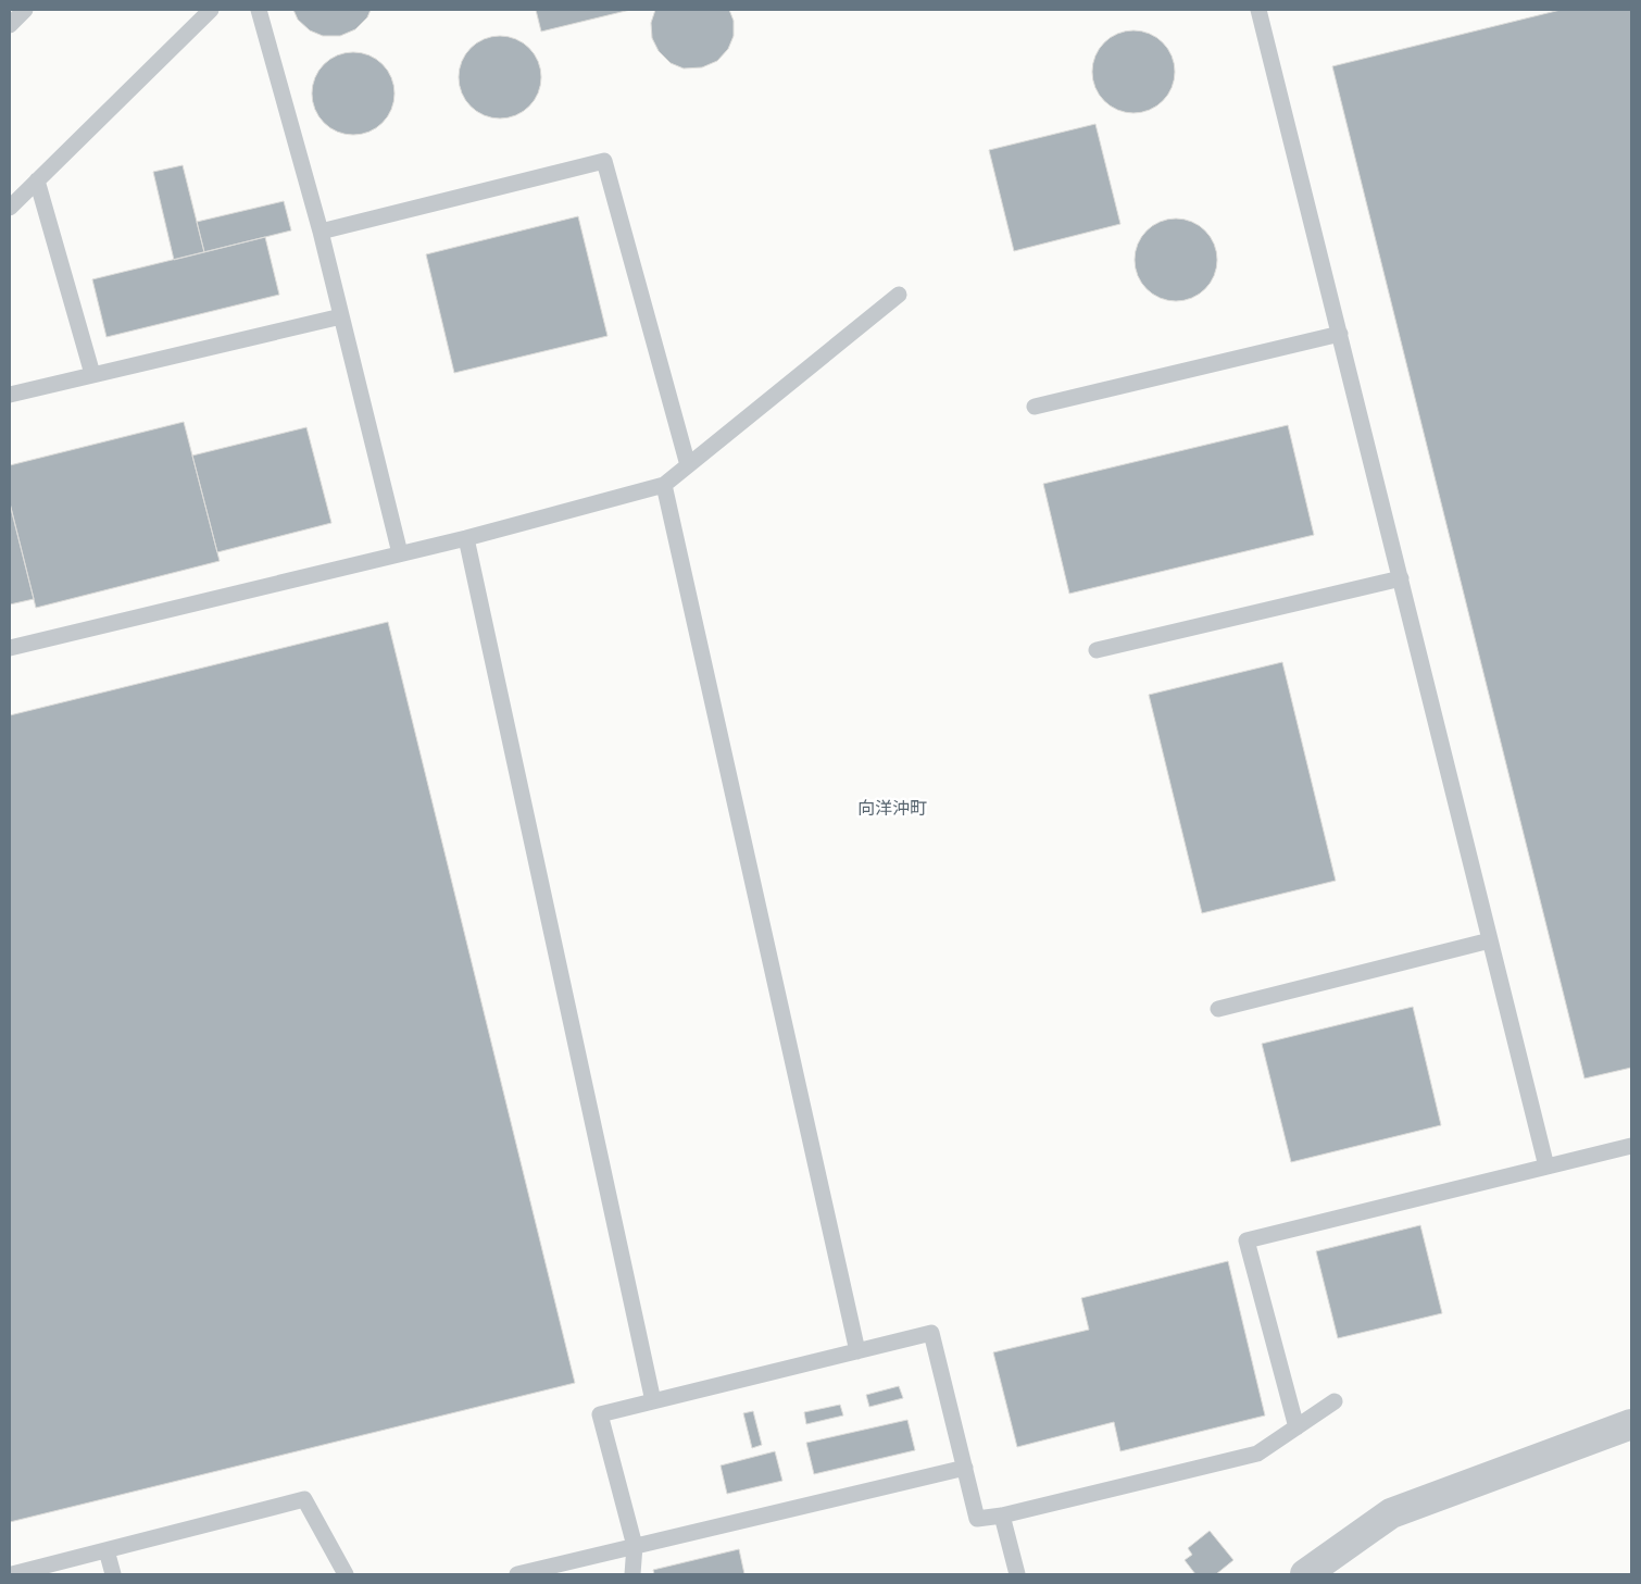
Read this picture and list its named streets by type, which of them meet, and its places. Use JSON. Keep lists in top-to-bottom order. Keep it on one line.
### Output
{"districts":["向洋沖町"]}
